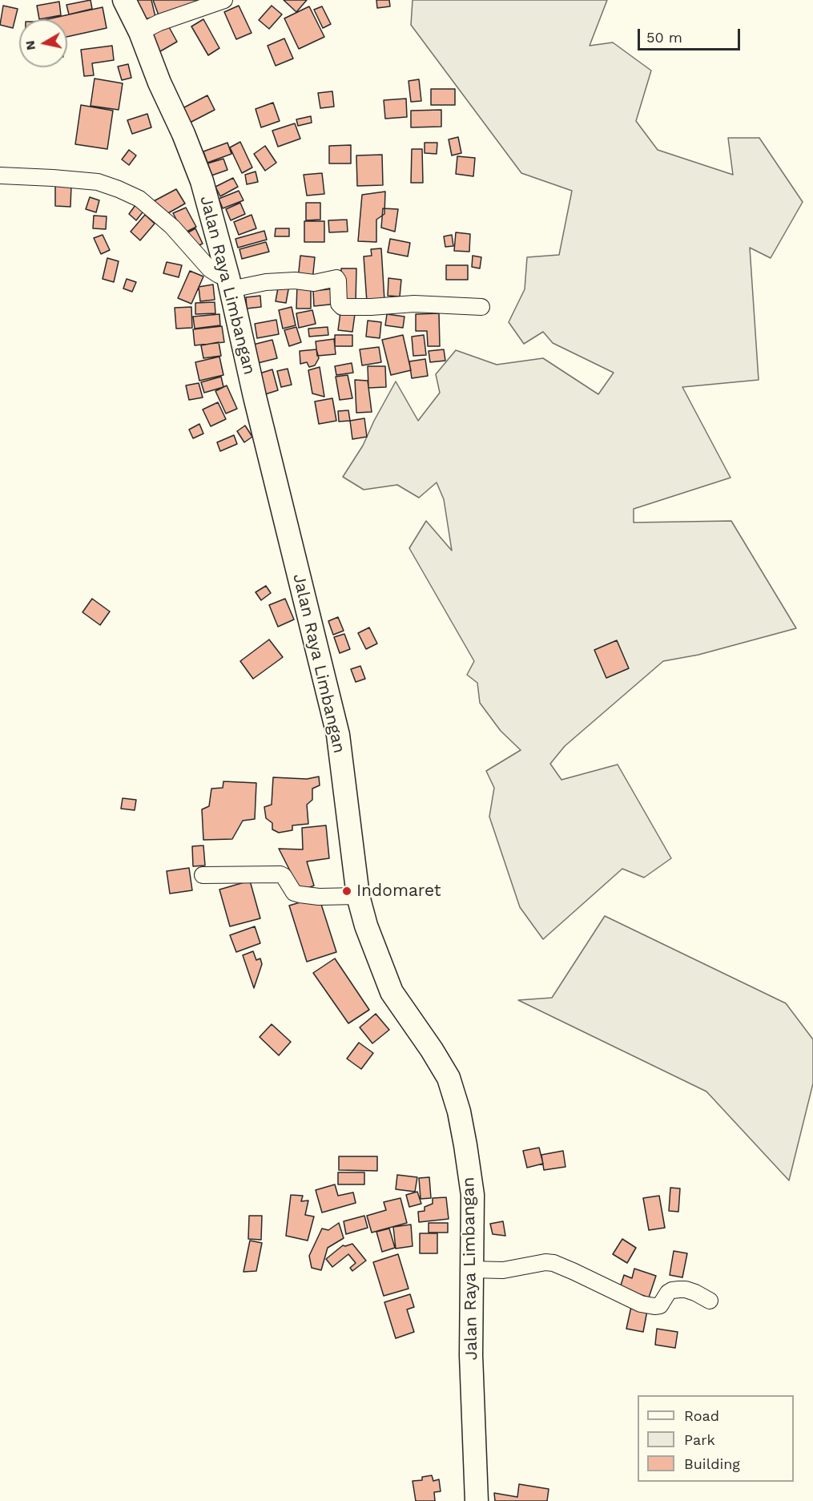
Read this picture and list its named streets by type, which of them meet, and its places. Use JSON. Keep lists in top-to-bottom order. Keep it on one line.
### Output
{"streets":{"highway":["Jalan Raya Limbangan"]},"places":["Indomaret"],"legend":["Road","Park","Building"],"scale_bar":"50 m","north":"left"}
